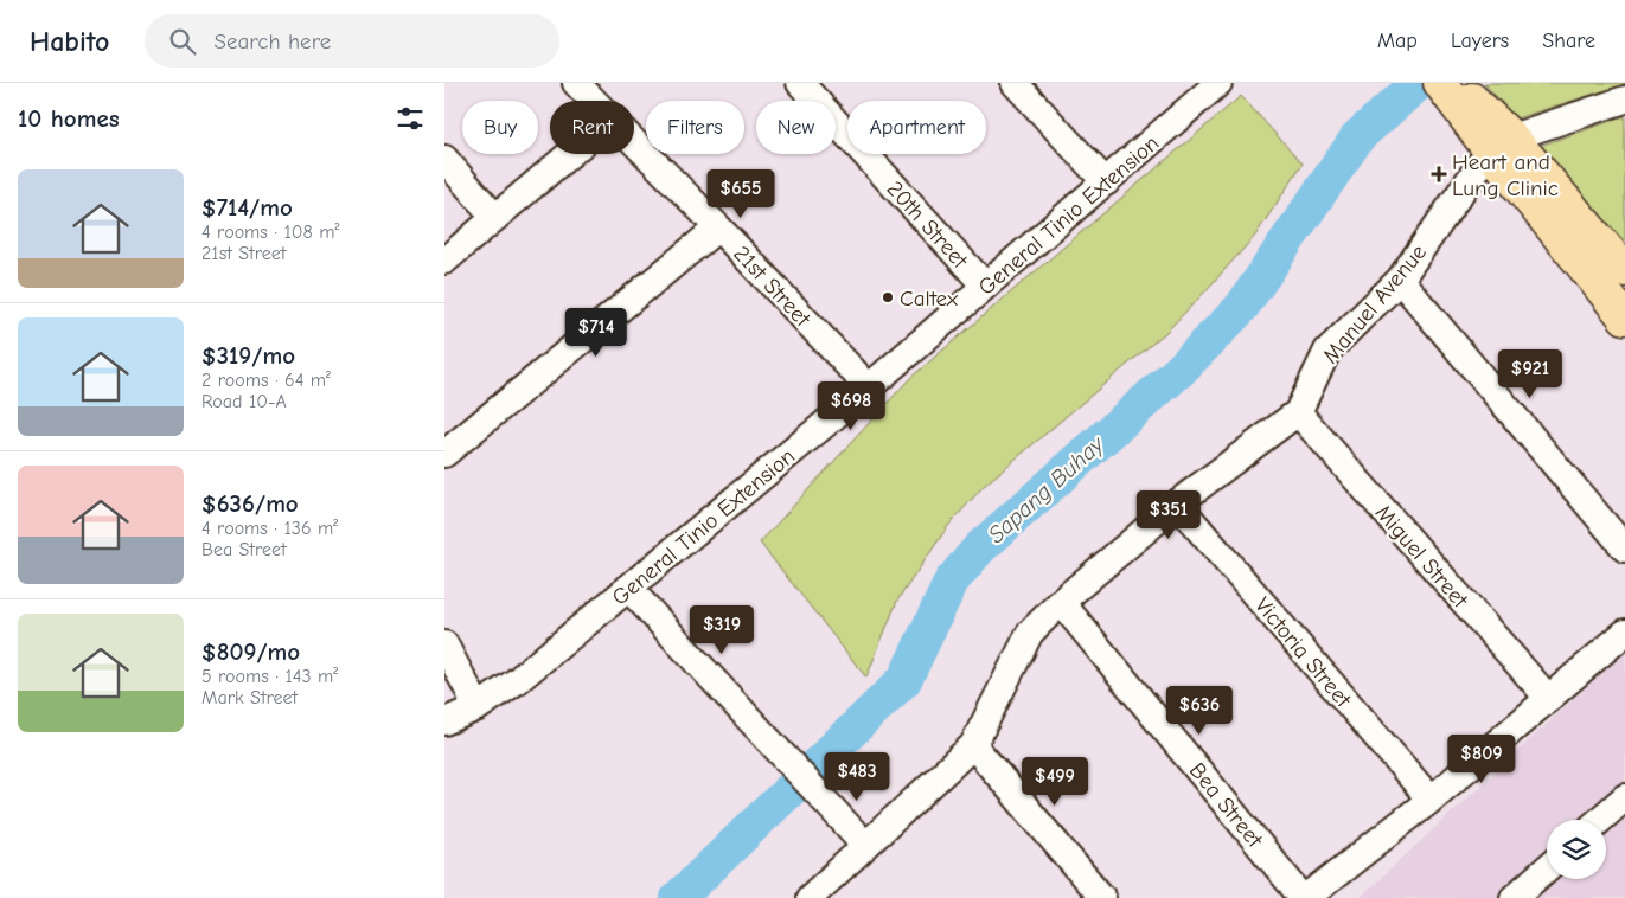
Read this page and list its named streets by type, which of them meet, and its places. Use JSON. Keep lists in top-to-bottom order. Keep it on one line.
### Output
{"streets":{"street":["General Tinio Extension","20th Street","21st Street","Manuel Avenue","Miguel Street","Victoria Street","Bea Street"]},"crossings":[["General Tinio Extension","20th Street"],["General Tinio Extension","21st Street"],["Manuel Avenue","Miguel Street"],["Manuel Avenue","Victoria Street"],["Manuel Avenue","Bea Street"]],"water":["Sapang Buhay"],"places":{"health":["Heart and Lung Clinic"],"other":["Caltex"]},"page":{"header":"Habito","search":"Search here","nav":["Map","Layers","Share"],"heading":"10 homes","chip":["Buy","Rent","Filters","New","Apartment"],"list":[{"name":"$714/mo","note":"4 rooms · 108 m² · 21st Street"},{"name":"$319/mo","note":"2 rooms · 64 m² · Road 10-A"},{"name":"$636/mo","note":"4 rooms · 136 m² · Bea Street"},{"name":"$809/mo","note":"5 rooms · 143 m² · Mark Street"}],"price":["$655","$714","$921","$698","$351","$319","$636","$809","$483","$499"]}}
